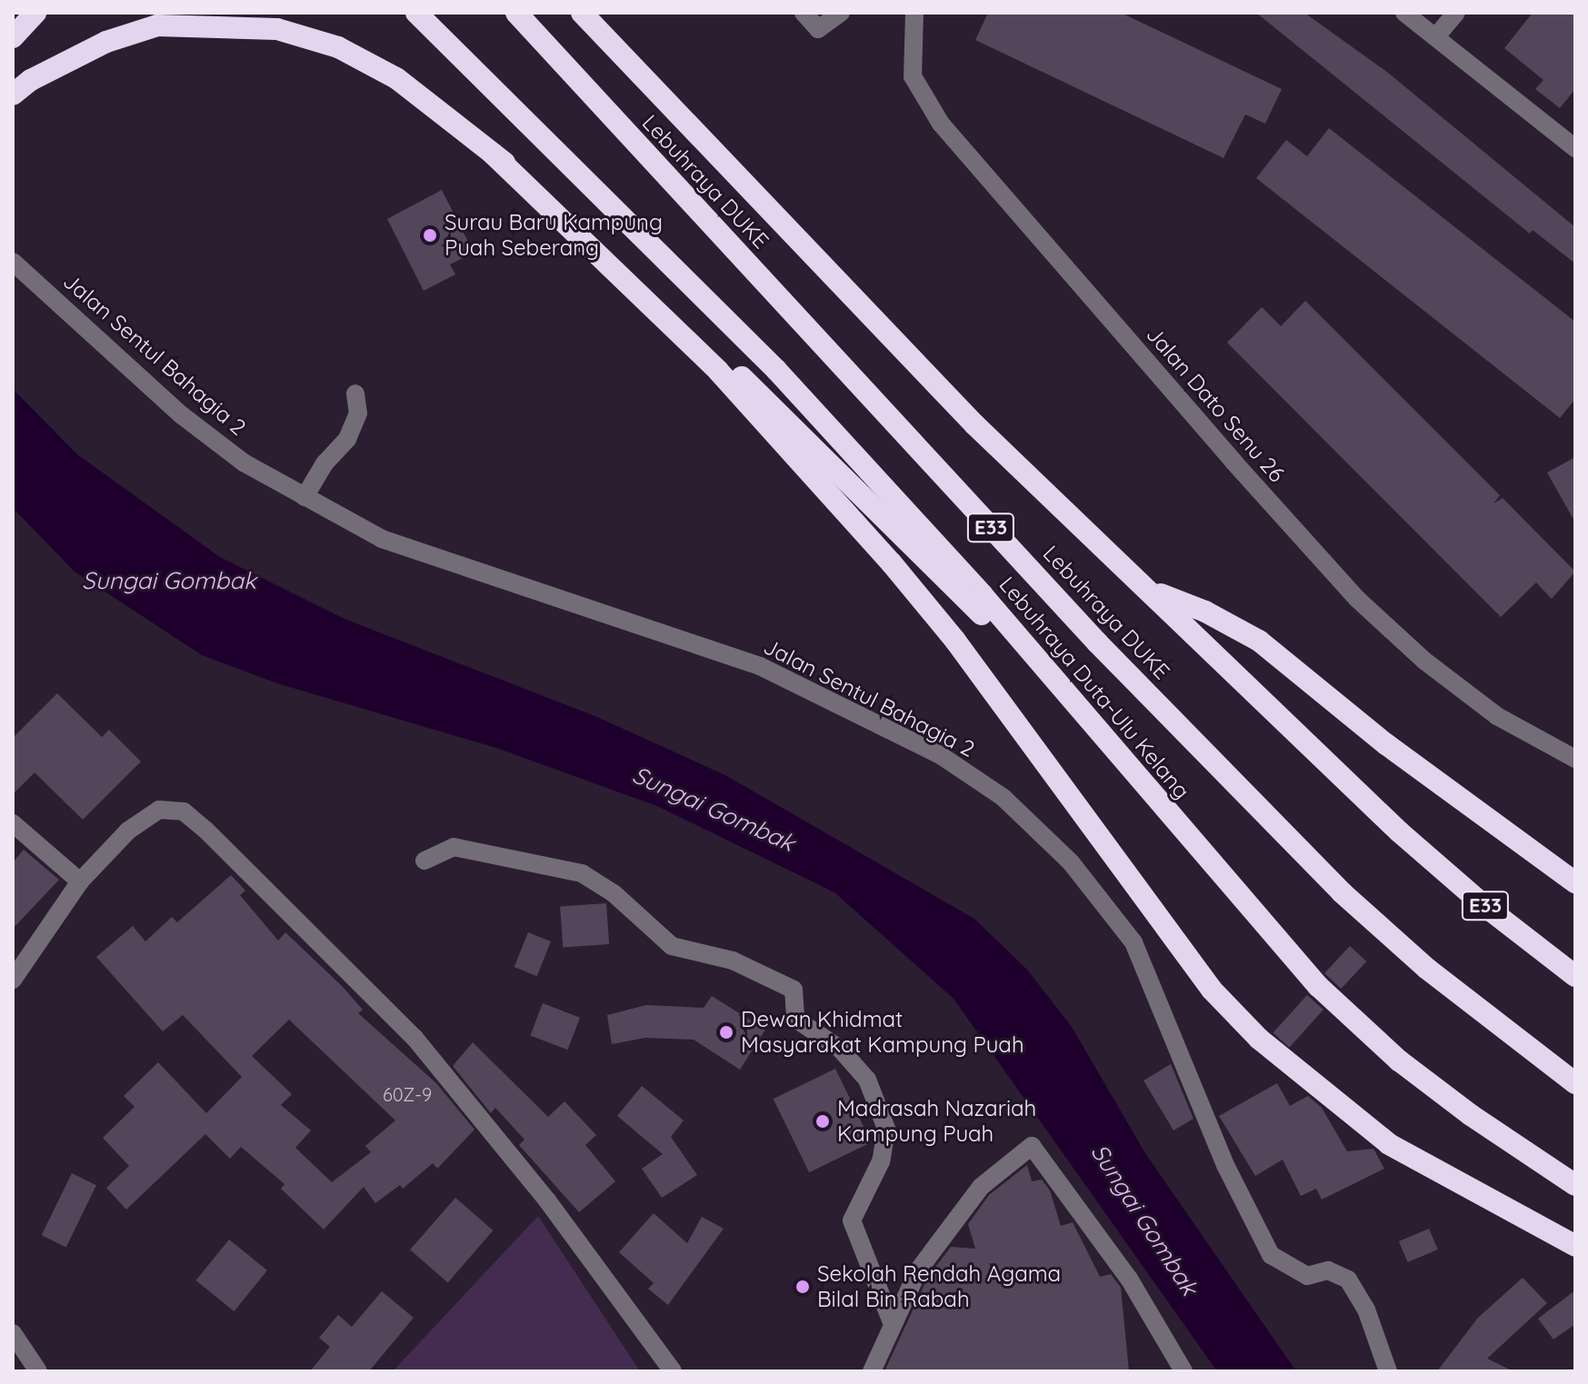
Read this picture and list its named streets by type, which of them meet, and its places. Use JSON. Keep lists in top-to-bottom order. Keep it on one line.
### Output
{"streets":{"highway":["Lebuhraya DUKE","E33","Lebuhraya Duta-Ulu Kelang"],"street":["Jalan Sentul Bahagia 2","Jalan Dato Senu 26"]},"water":["Sungai Gombak"],"places":["Surau Baru Kampung Puah Seberang","Dewan Khidmat Masyarakat Kampung Puah","Madrasah Nazariah Kampung Puah","Sekolah Rendah Agama Bilal Bin Rabah"],"house_numbers":["60Z-9"]}
